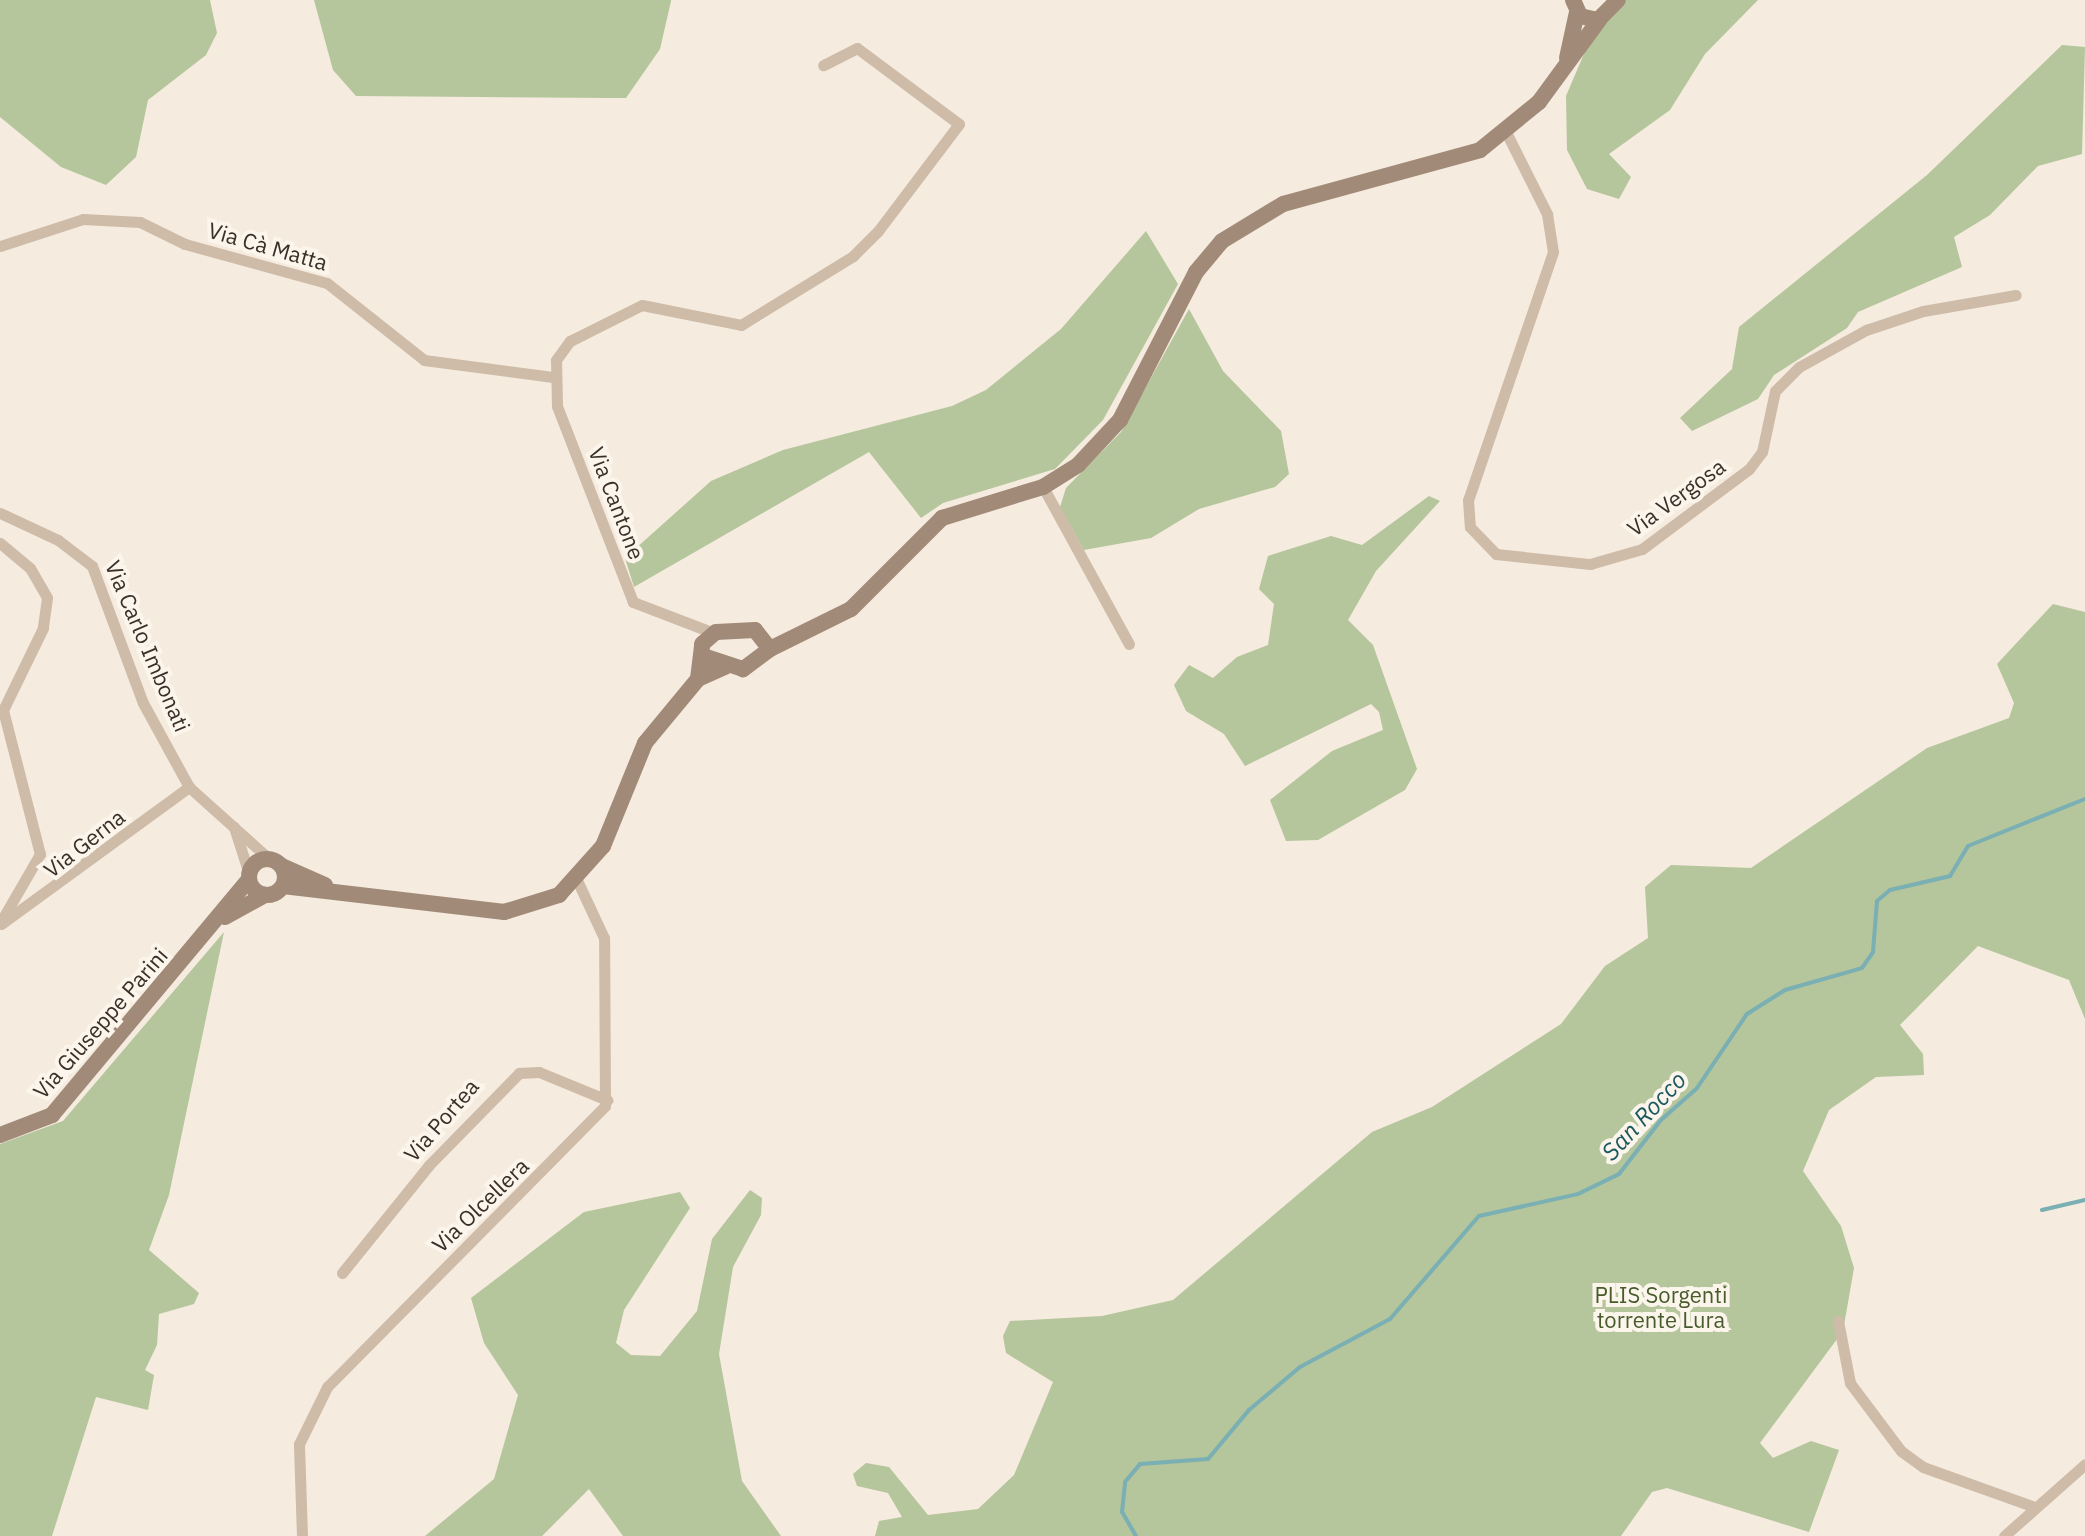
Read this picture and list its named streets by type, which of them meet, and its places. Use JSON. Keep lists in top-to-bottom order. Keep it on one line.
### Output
{"streets":{"street":["Via Cà Matta","Via Vergosa","Via Cantone","Via Carlo Imbonati","Via Gerna","Via Giuseppe Parini","Via Portea","Via Olcellera"]},"crossings":[["Via Cà Matta","Via Cantone"],["Via Carlo Imbonati","Via Gerna"],["Via Carlo Imbonati","Via Giuseppe Parini"],["Via Portea","Via Olcellera"]],"water":["San Rocco"],"parks":["PLIS Sorgenti torrente Lura"]}
